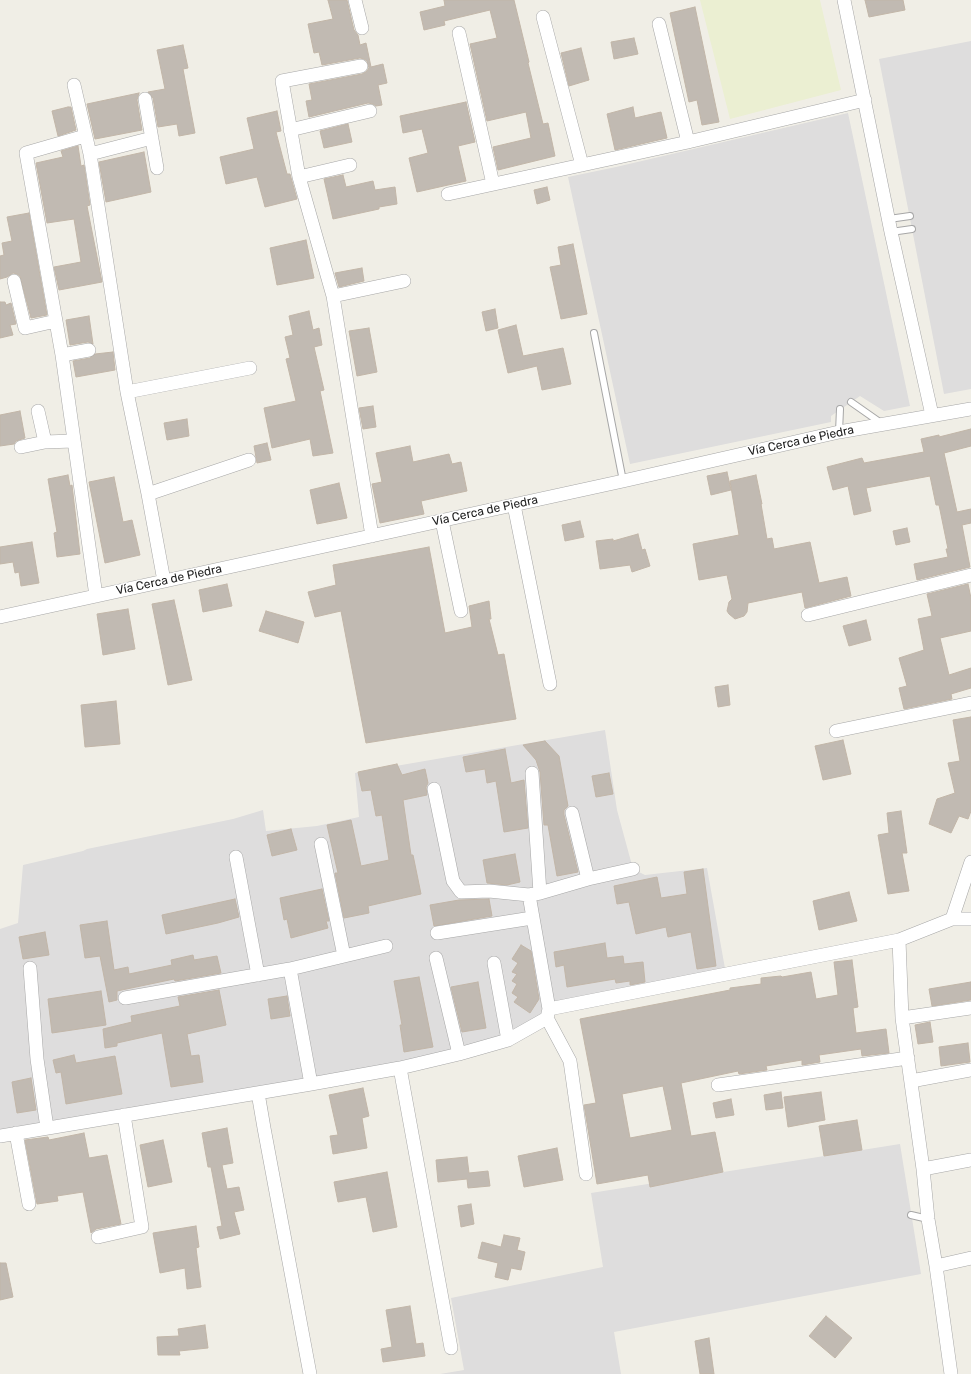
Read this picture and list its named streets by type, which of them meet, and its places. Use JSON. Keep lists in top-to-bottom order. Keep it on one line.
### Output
{"streets":{"street":["Vía Cerca de Piedra"]}}
